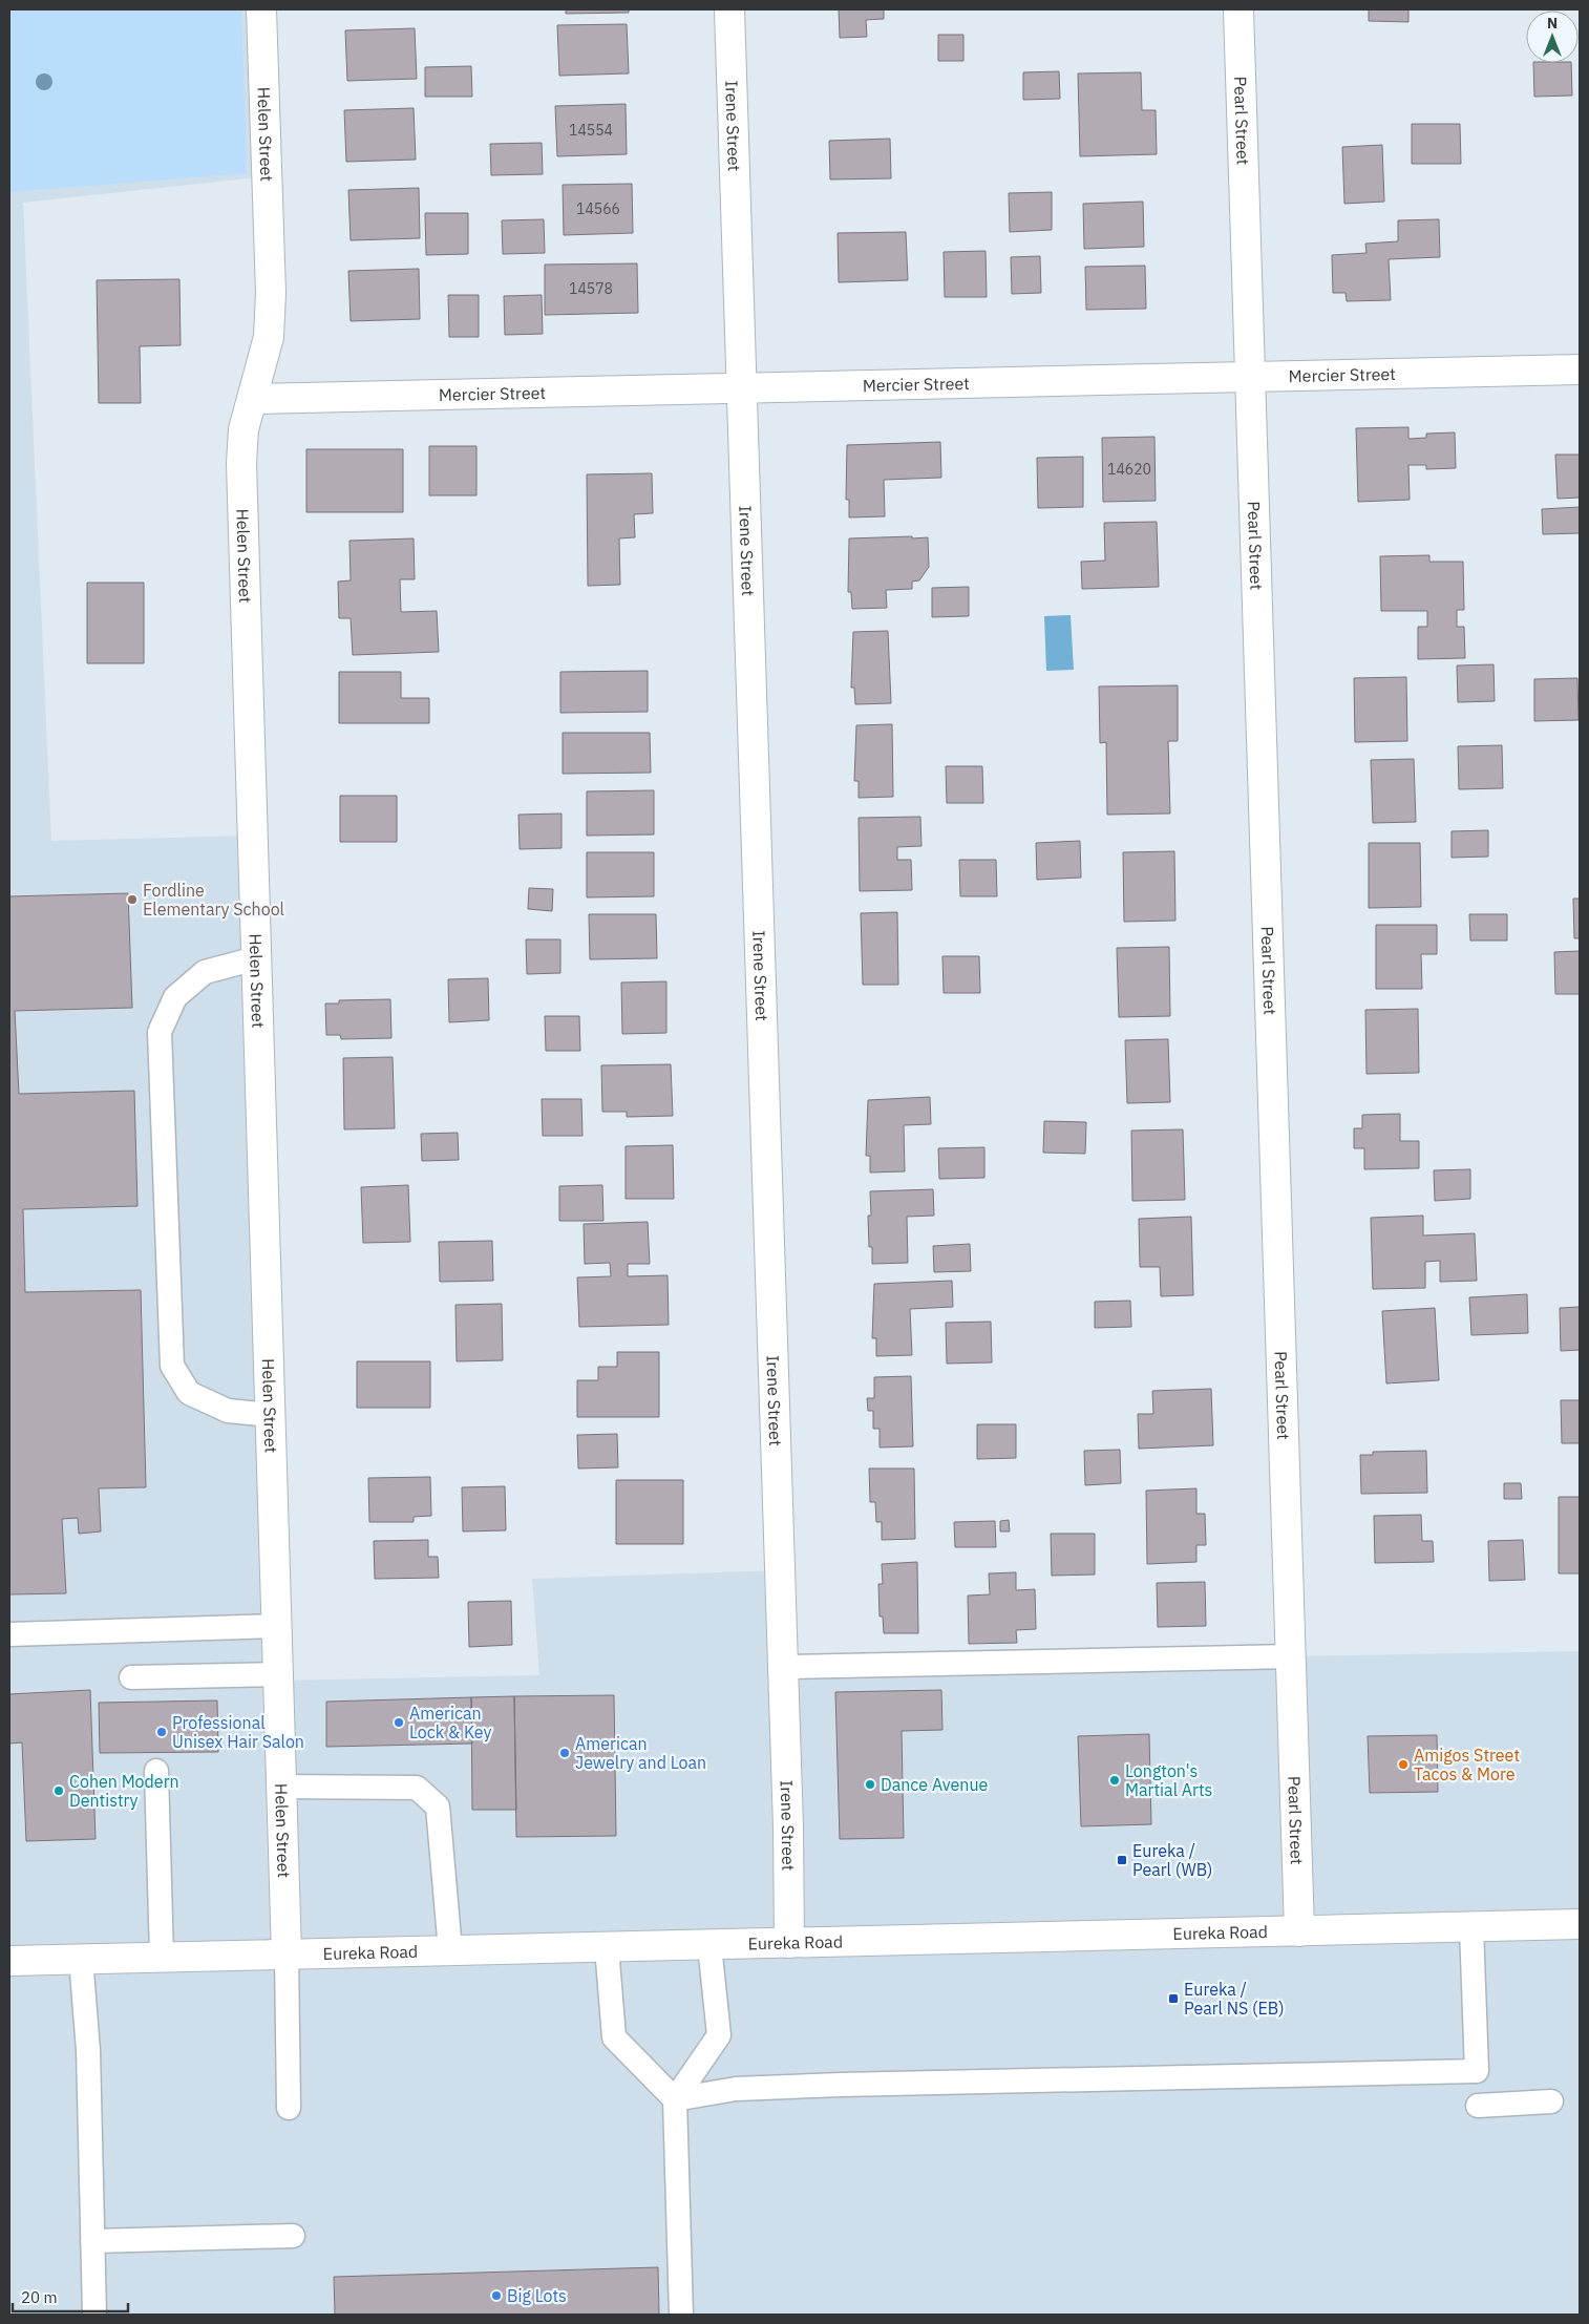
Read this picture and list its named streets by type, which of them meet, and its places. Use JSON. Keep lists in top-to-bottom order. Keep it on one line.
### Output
{"streets":{"street":["Pearl Street","Irene Street","Helen Street","Mercier Street","Eureka Road"]},"crossings":[["Pearl Street","Mercier Street"],["Pearl Street","Eureka Road"],["Irene Street","Mercier Street"],["Irene Street","Eureka Road"],["Helen Street","Mercier Street"],["Helen Street","Eureka Road"]],"places":{"other":["Fordline Elementary School","American Lock & Key","Professional Unisex Hair Salon","American Jewelry and Loan","Amigos Street Tacos & More","Longton's Martial Arts","Dance Avenue","Cohen Modern Dentistry","Big Lots"],"transit":["Eureka / Pearl (WB)","Eureka / Pearl NS (EB)"]},"house_numbers":["14554","14566","14578","14620"],"scale_bar":"20 m","north":"top"}
